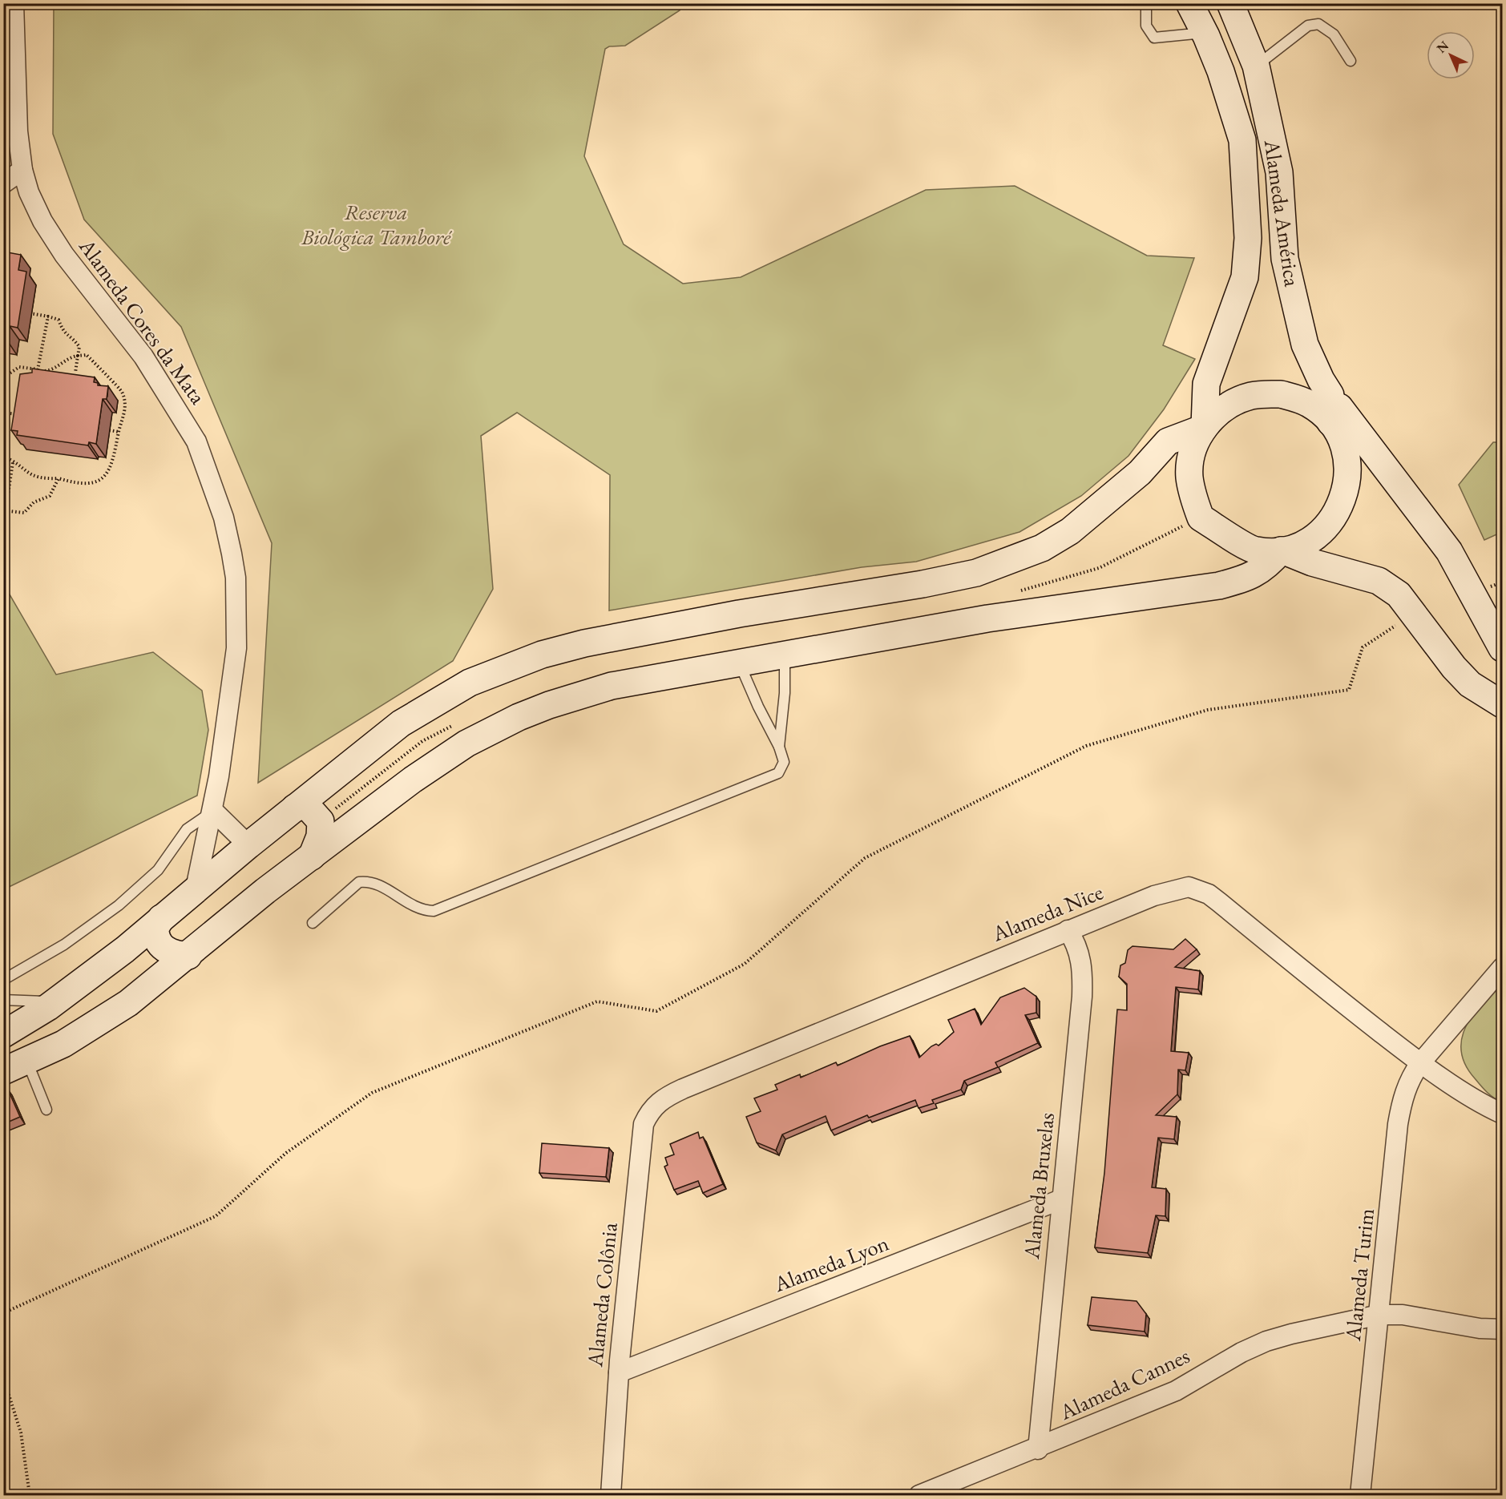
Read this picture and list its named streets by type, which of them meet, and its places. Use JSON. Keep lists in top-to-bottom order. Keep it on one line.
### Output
{"streets":{"main road":["Alameda América"],"street":["Alameda Cores da Mata","Alameda Nice","Alameda Bruxelas","Alameda Lyon","Alameda Turim","Alameda Colônia","Alameda Cannes"]},"crossings":[["Alameda América","Alameda Cores da Mata"],["Alameda Nice","Alameda Bruxelas"],["Alameda Nice","Alameda Turim"],["Alameda Nice","Alameda Colônia"],["Alameda Bruxelas","Alameda Lyon"],["Alameda Bruxelas","Alameda Cannes"],["Alameda Lyon","Alameda Colônia"],["Alameda Turim","Alameda Cannes"]],"parks":["Reserva Biológica Tamboré"],"north":"top left"}
